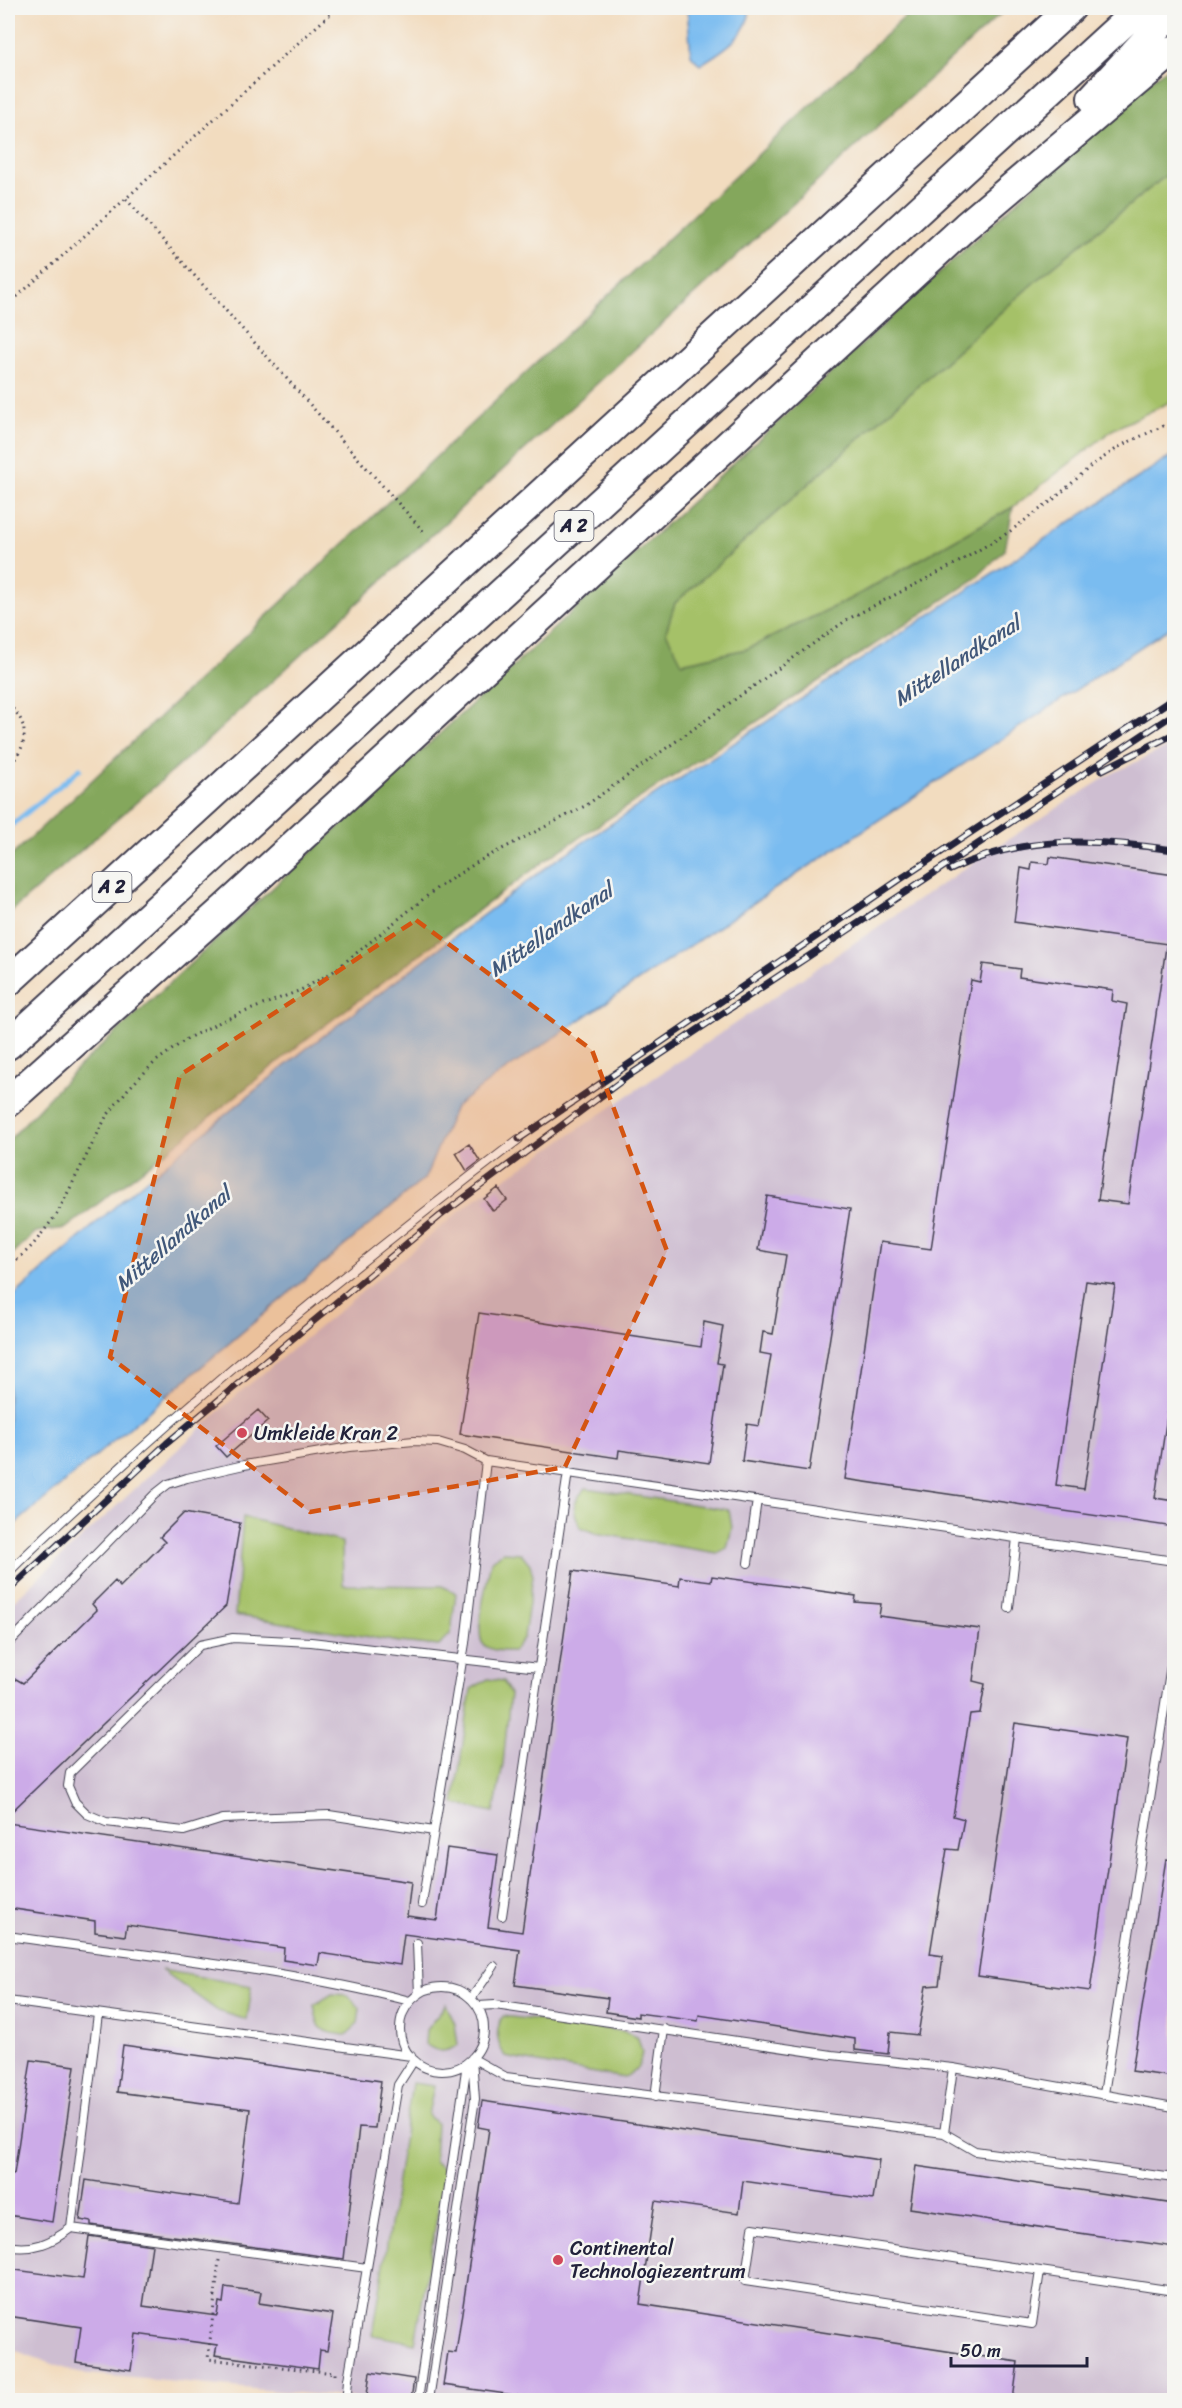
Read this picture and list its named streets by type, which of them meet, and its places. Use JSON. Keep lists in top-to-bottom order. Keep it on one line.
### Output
{"streets":{"highway":["A 2"]},"water":["Mittellandkanal"],"places":["Umkleide Kran 2","Continental Technologiezentrum"],"scale_bar":"50 m"}
